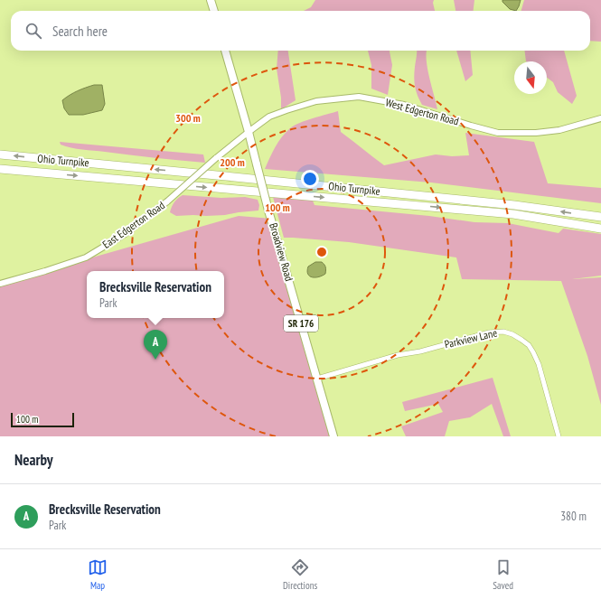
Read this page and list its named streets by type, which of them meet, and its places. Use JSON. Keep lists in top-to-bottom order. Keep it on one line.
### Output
{"streets":{"highway":["Ohio Turnpike"],"main road":["Broadview Road","SR 176"],"street":["West Edgerton Road","East Edgerton Road","Parkview Lane"]},"crossings":[["West Edgerton Road","East Edgerton Road"],["West Edgerton Road","Broadview Road"],["East Edgerton Road","Broadview Road"],["Broadview Road","Parkview Lane"]],"scale_bar":"100 m","north":"bottom","page":{"search":"Search here","popup":["Brecksville Reservation","Park"],"pins":"A","scale":"100 m","heading":"Nearby","list":[{"mark":"A","name":"Brecksville Reservation","note":"Park","value":"380 m"}],"nav":["Map","Directions","Saved"]},"rings":["300 m","200 m","100 m"]}
